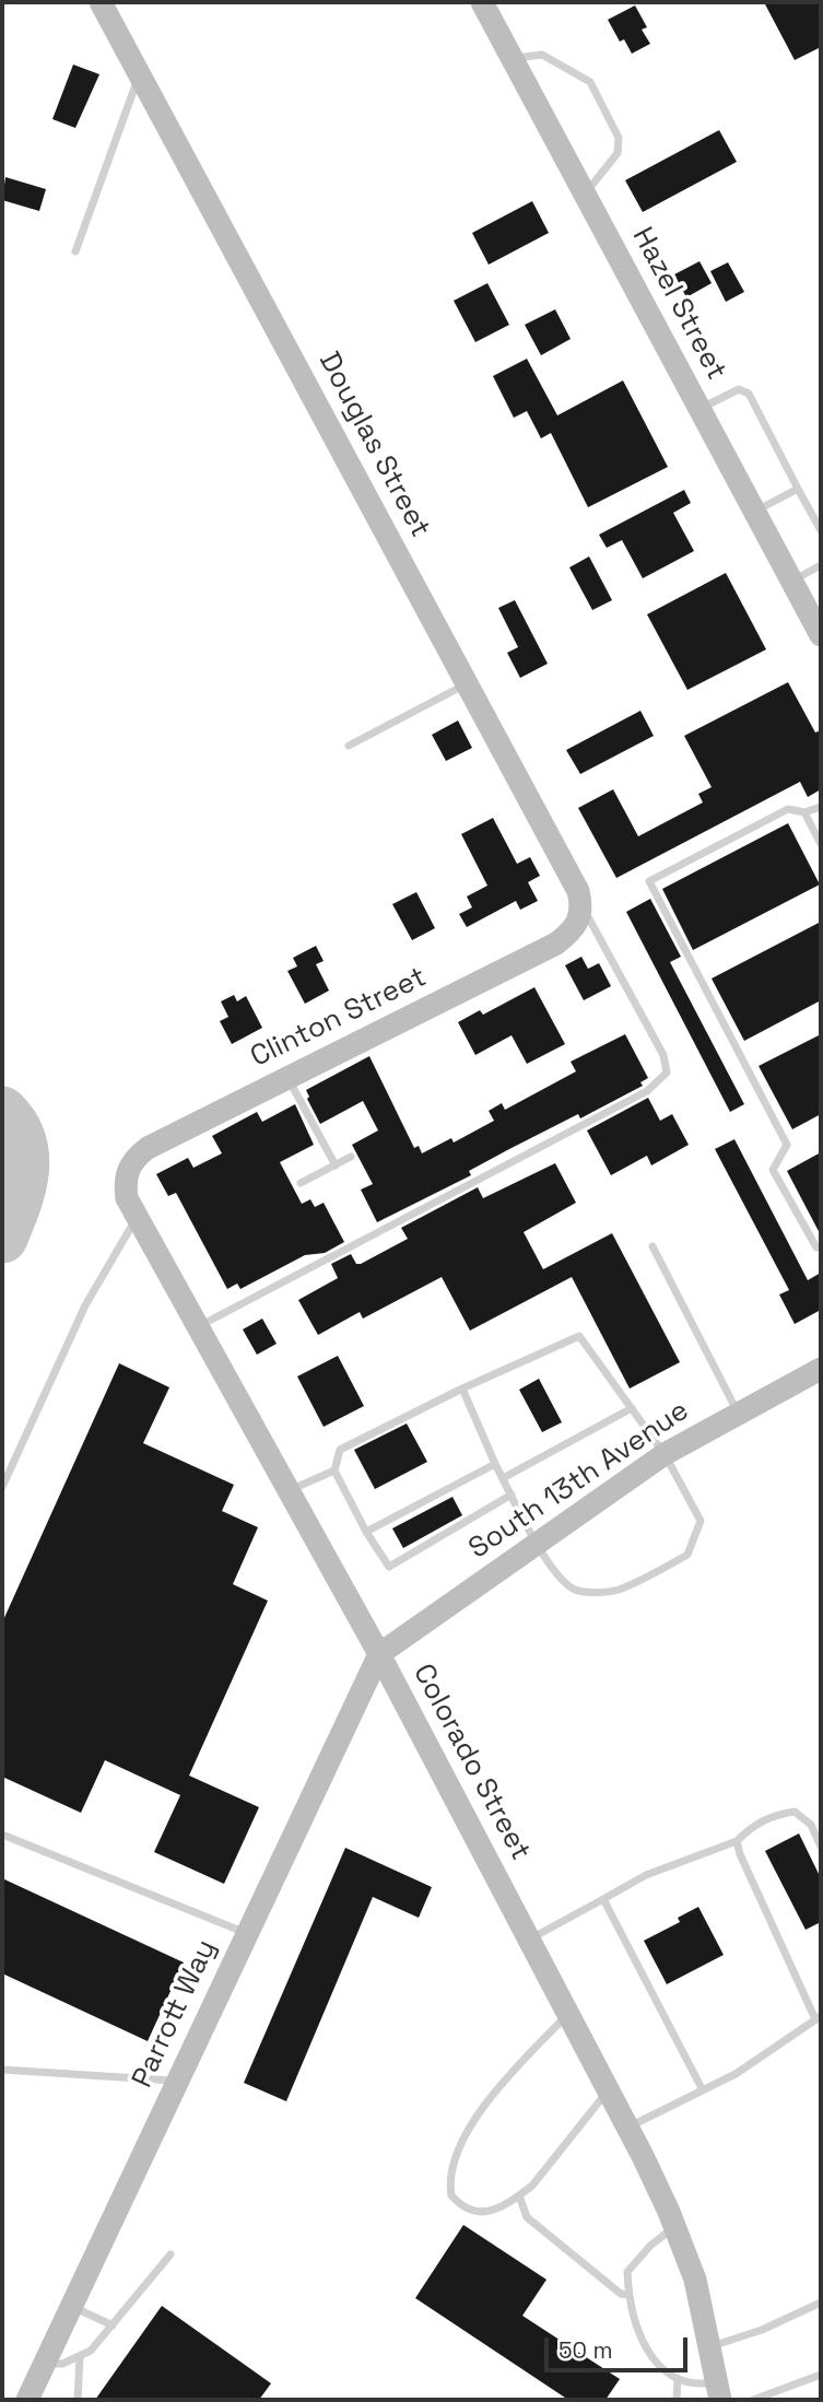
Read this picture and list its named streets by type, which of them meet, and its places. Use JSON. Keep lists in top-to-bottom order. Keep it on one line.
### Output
{"streets":{"street":["Hazel Street","Douglas Street","Clinton Street","South 13th Avenue","Colorado Street","Parrott Way"]},"crossings":[["Douglas Street","Clinton Street"],["Clinton Street","Colorado Street"],["South 13th Avenue","Colorado Street"],["South 13th Avenue","Parrott Way"],["Colorado Street","Parrott Way"]],"scale_bar":"50 m"}
